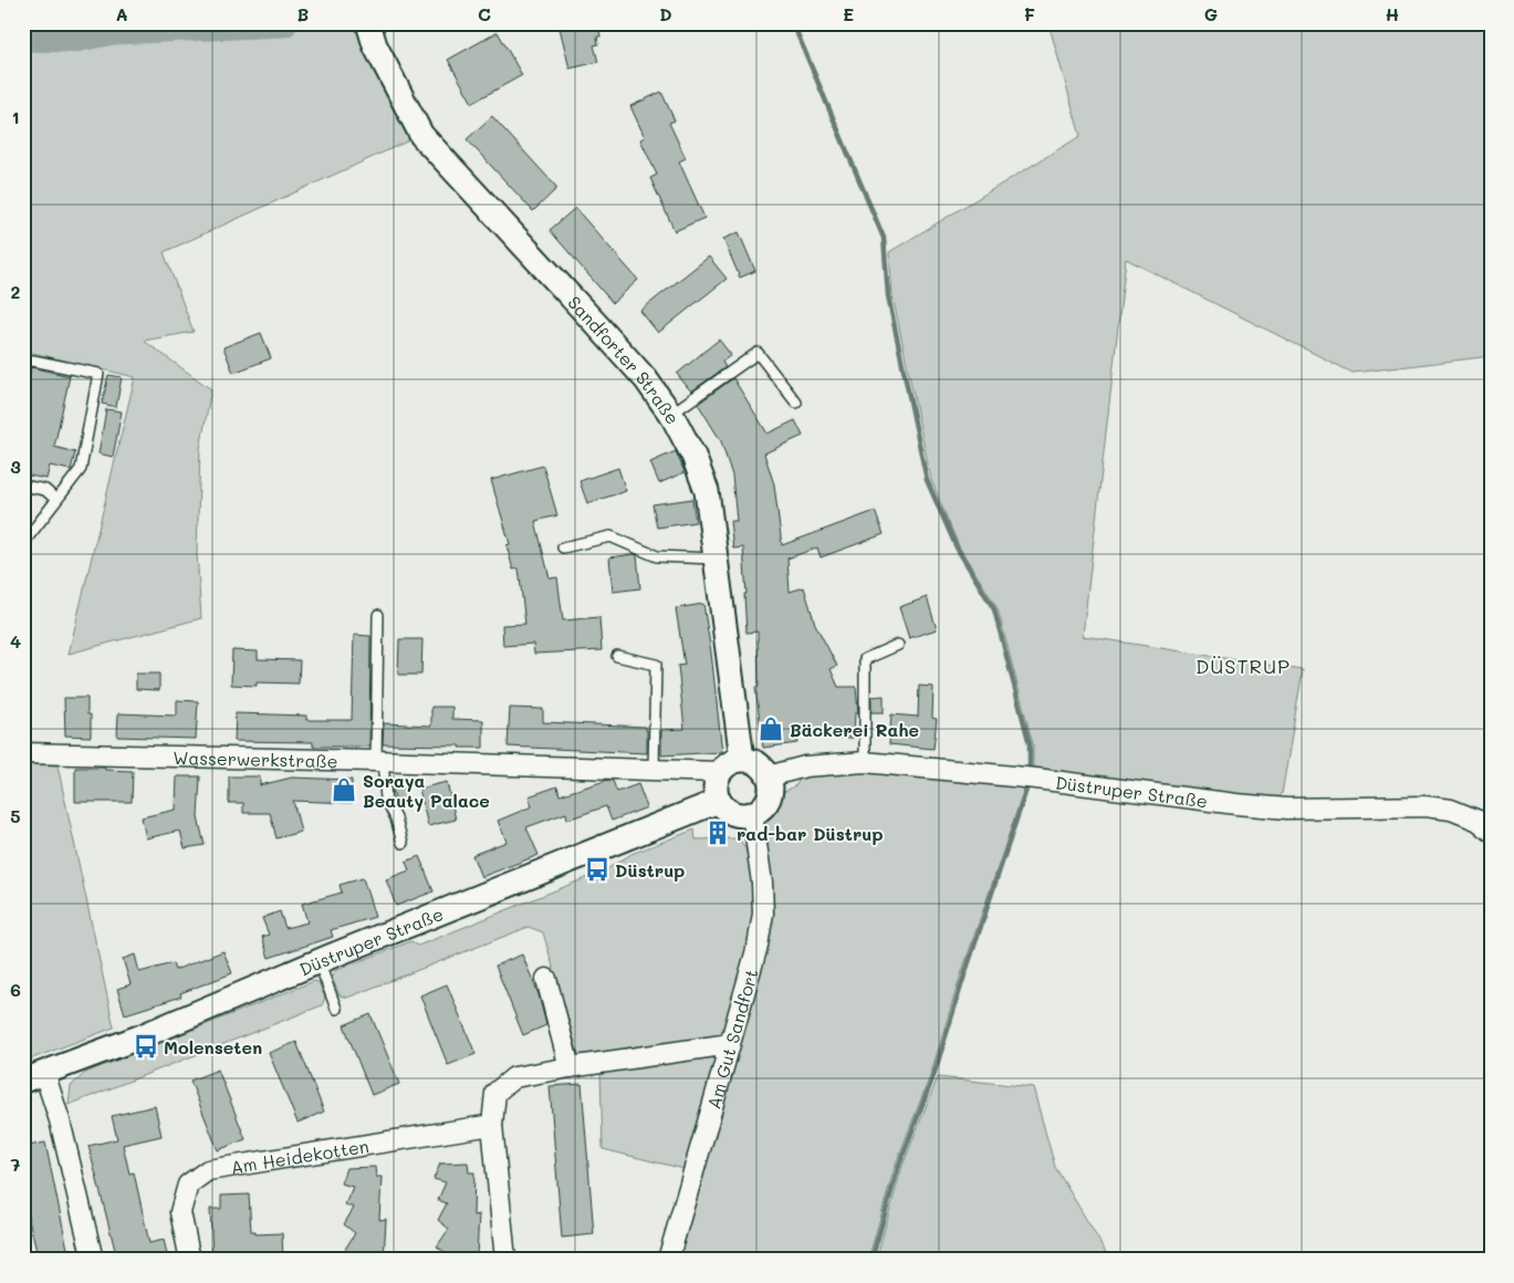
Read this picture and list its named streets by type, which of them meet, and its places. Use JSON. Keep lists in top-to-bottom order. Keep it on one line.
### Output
{"streets":{"street":["Sandforter Straße","Wasserwerkstraße","Düstruper Straße","Am Gut Sandfort","Am Heidekotten"]},"crossings":[["Sandforter Straße","Wasserwerkstraße"],["Sandforter Straße","Düstruper Straße"],["Sandforter Straße","Am Gut Sandfort"],["Wasserwerkstraße","Düstruper Straße"],["Wasserwerkstraße","Am Gut Sandfort"],["Düstruper Straße","Am Gut Sandfort"]],"districts":["DÜSTRUP"],"places":{"shop":["Bäckerei Rahe","Soraya Beauty Palace"],"building":["rad-bar Düstrup"],"bus stop":["Düstrup","Molenseten"]},"grid":{"columns":["A","B","C","D","E","F","G","H"],"rows":["1","2","3","4","5","6","7"]}}
